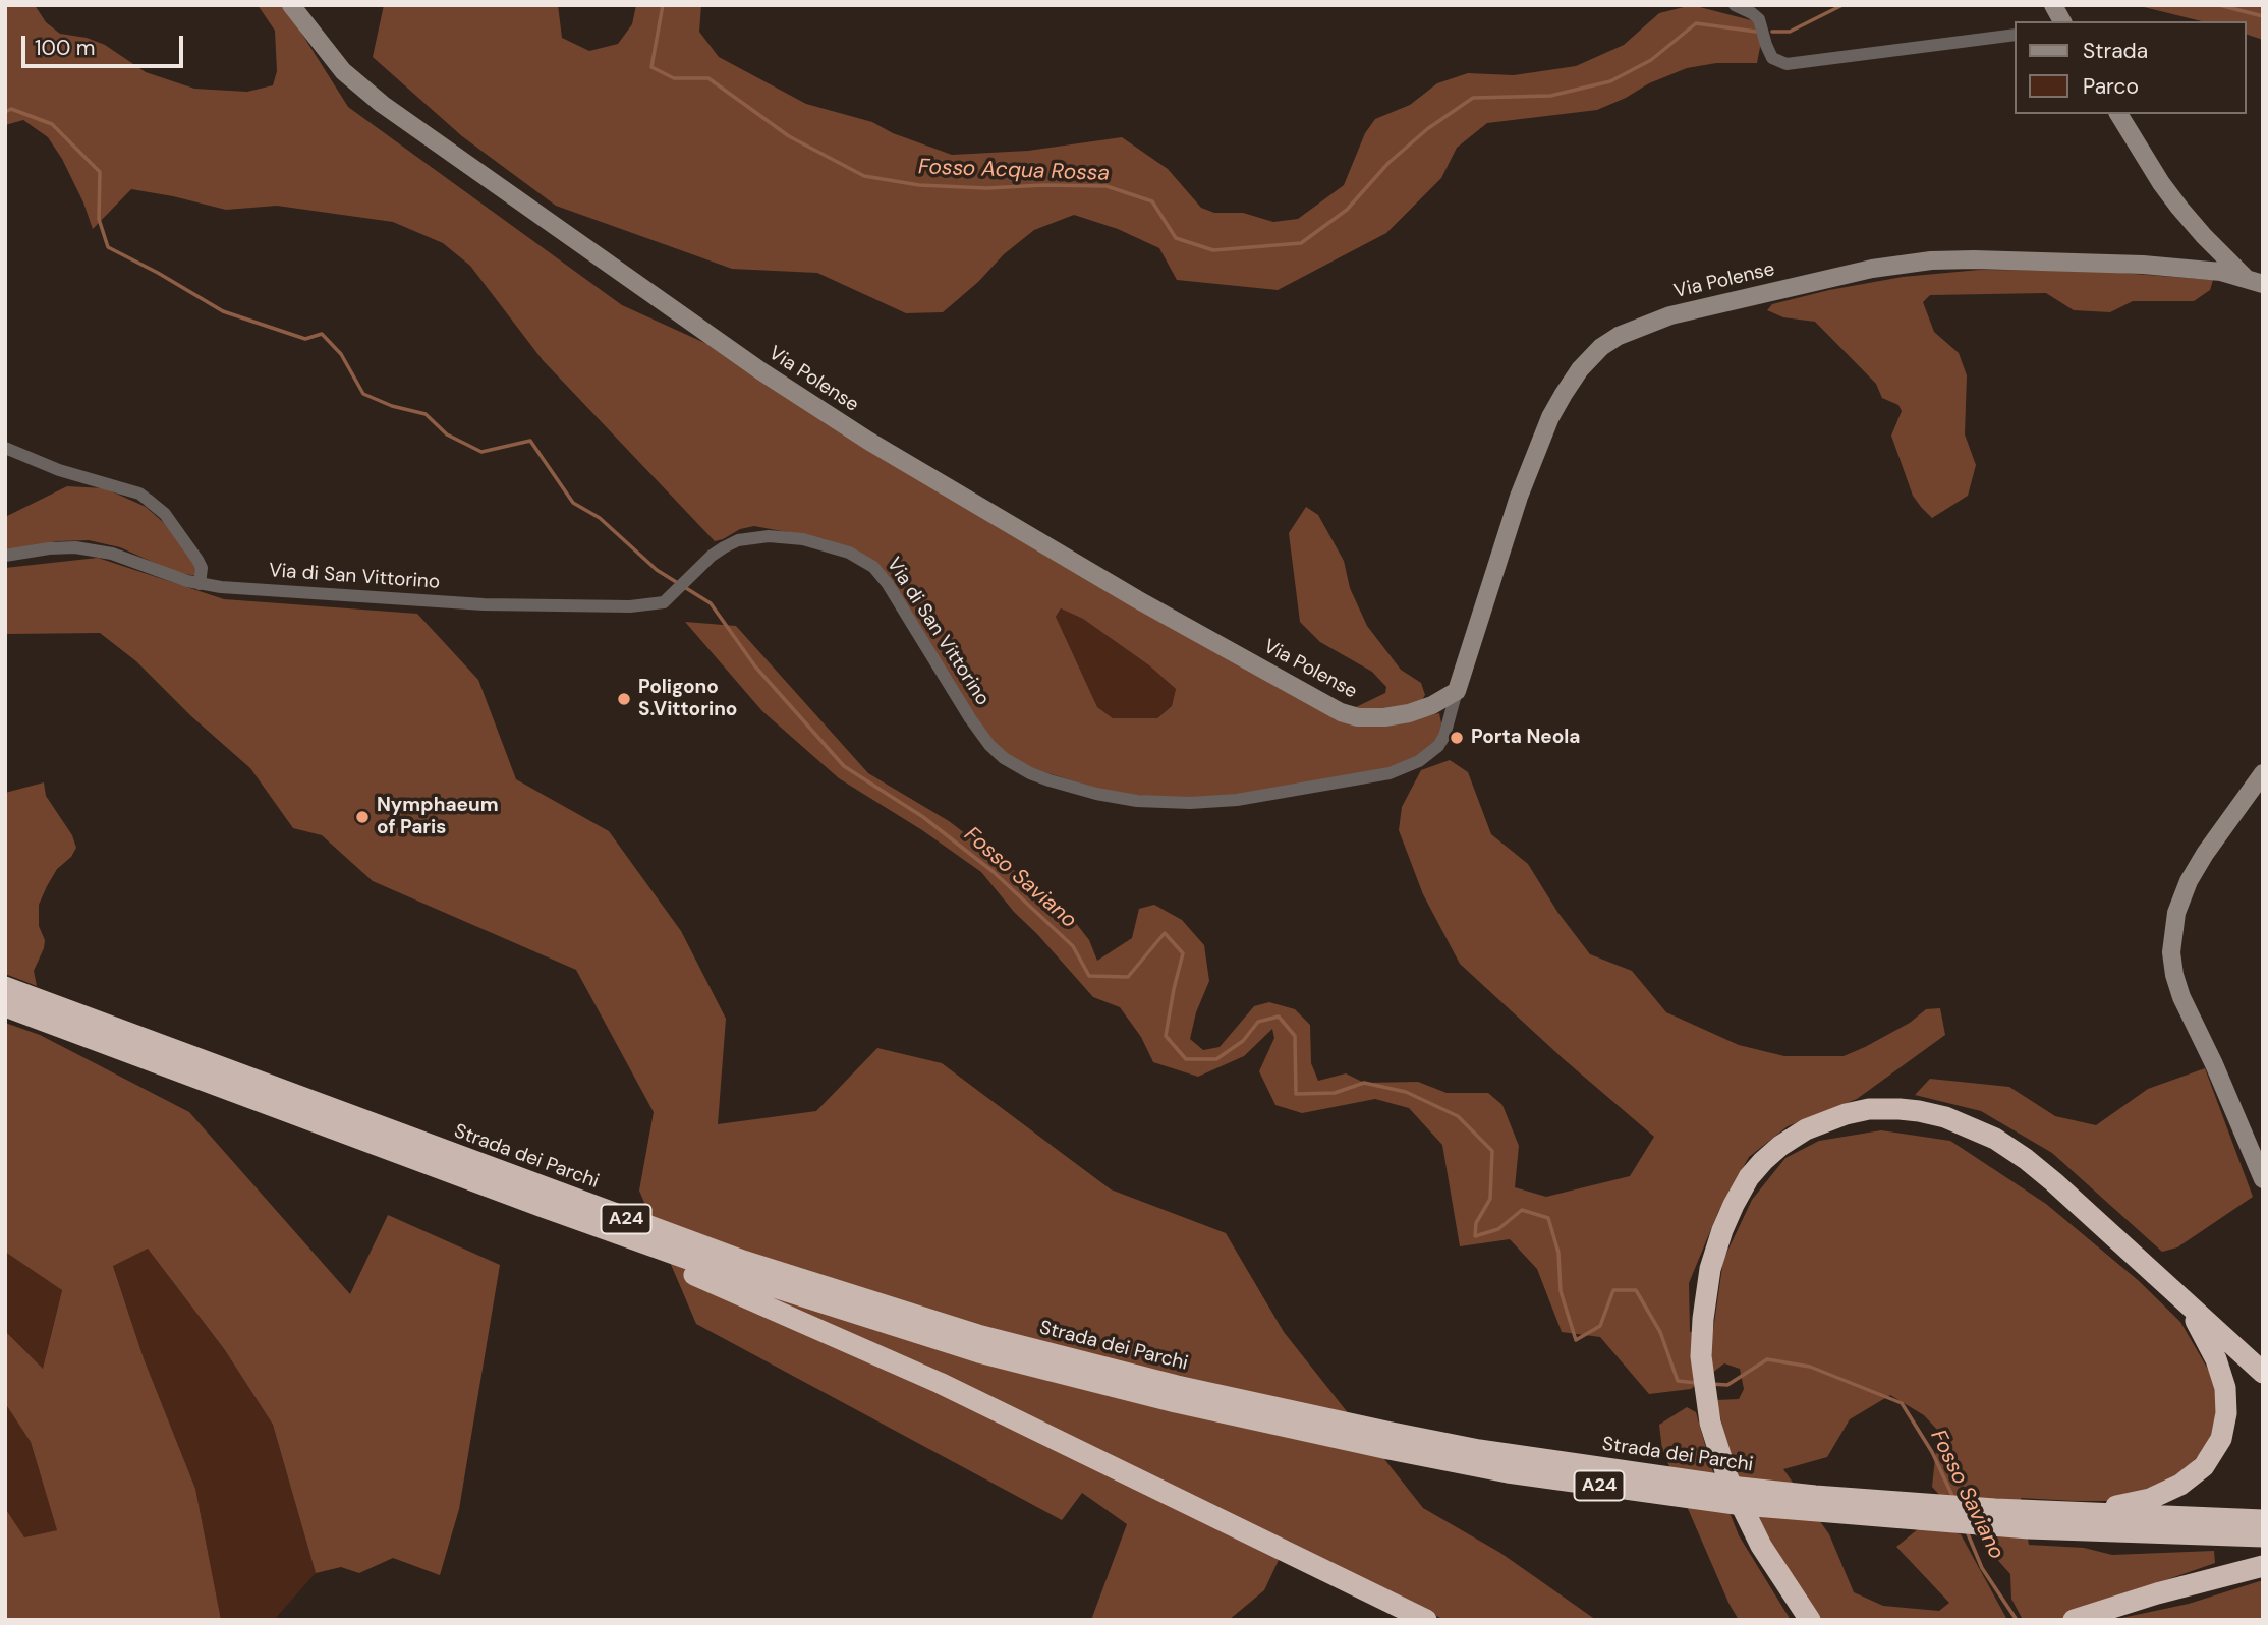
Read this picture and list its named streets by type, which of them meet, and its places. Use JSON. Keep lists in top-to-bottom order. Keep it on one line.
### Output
{"streets":{"highway":["Strada dei Parchi","A24"],"street":["Via Polense","Via di San Vittorino"]},"crossings":[["Via Polense","Via di San Vittorino"]],"water":["Fosso Acqua Rossa","Fosso Saviano"],"places":["Poligono S.Vittorino","Porta Neola","Nymphaeum of Paris"],"legend":["Strada","Parco"],"scale_bar":"100 m"}
